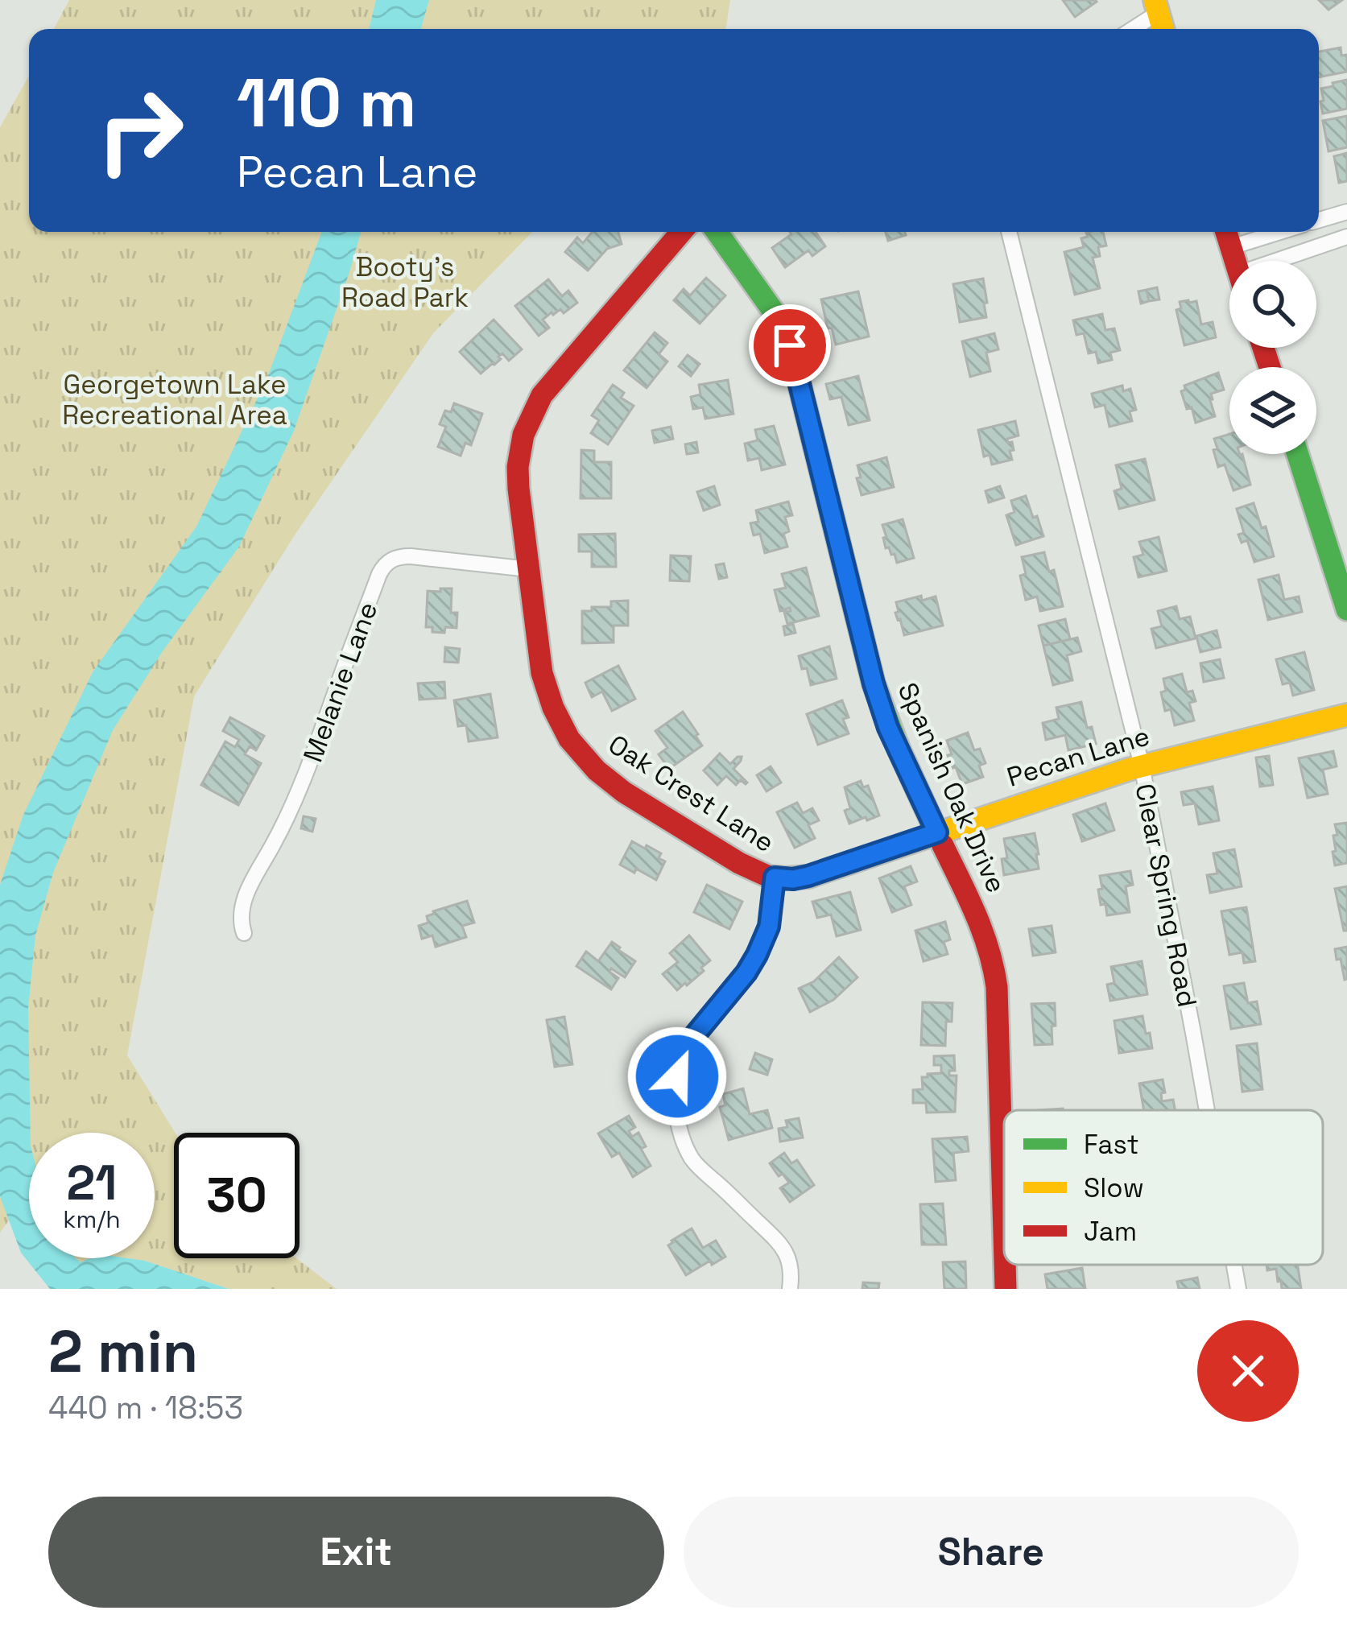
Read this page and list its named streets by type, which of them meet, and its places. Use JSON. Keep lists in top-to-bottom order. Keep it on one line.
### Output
{"streets":{"street":["Melanie Lane","Pecan Lane","Spanish Oak Drive","Oak Crest Lane","Clear Spring Road"]},"crossings":[["Melanie Lane","Oak Crest Lane"],["Pecan Lane","Spanish Oak Drive"],["Pecan Lane","Oak Crest Lane"],["Pecan Lane","Clear Spring Road"]],"parks":["Booty's Road Park","Georgetown Lake Recreational Area"],"legend":["Fast","Slow","Jam"],"page":{"turn":["110 m","Pecan Lane"],"speed":"21 km/h","limit":"30","heading":["2 min","440 m · 18:53"],"buttons":["Exit","Share"]}}
